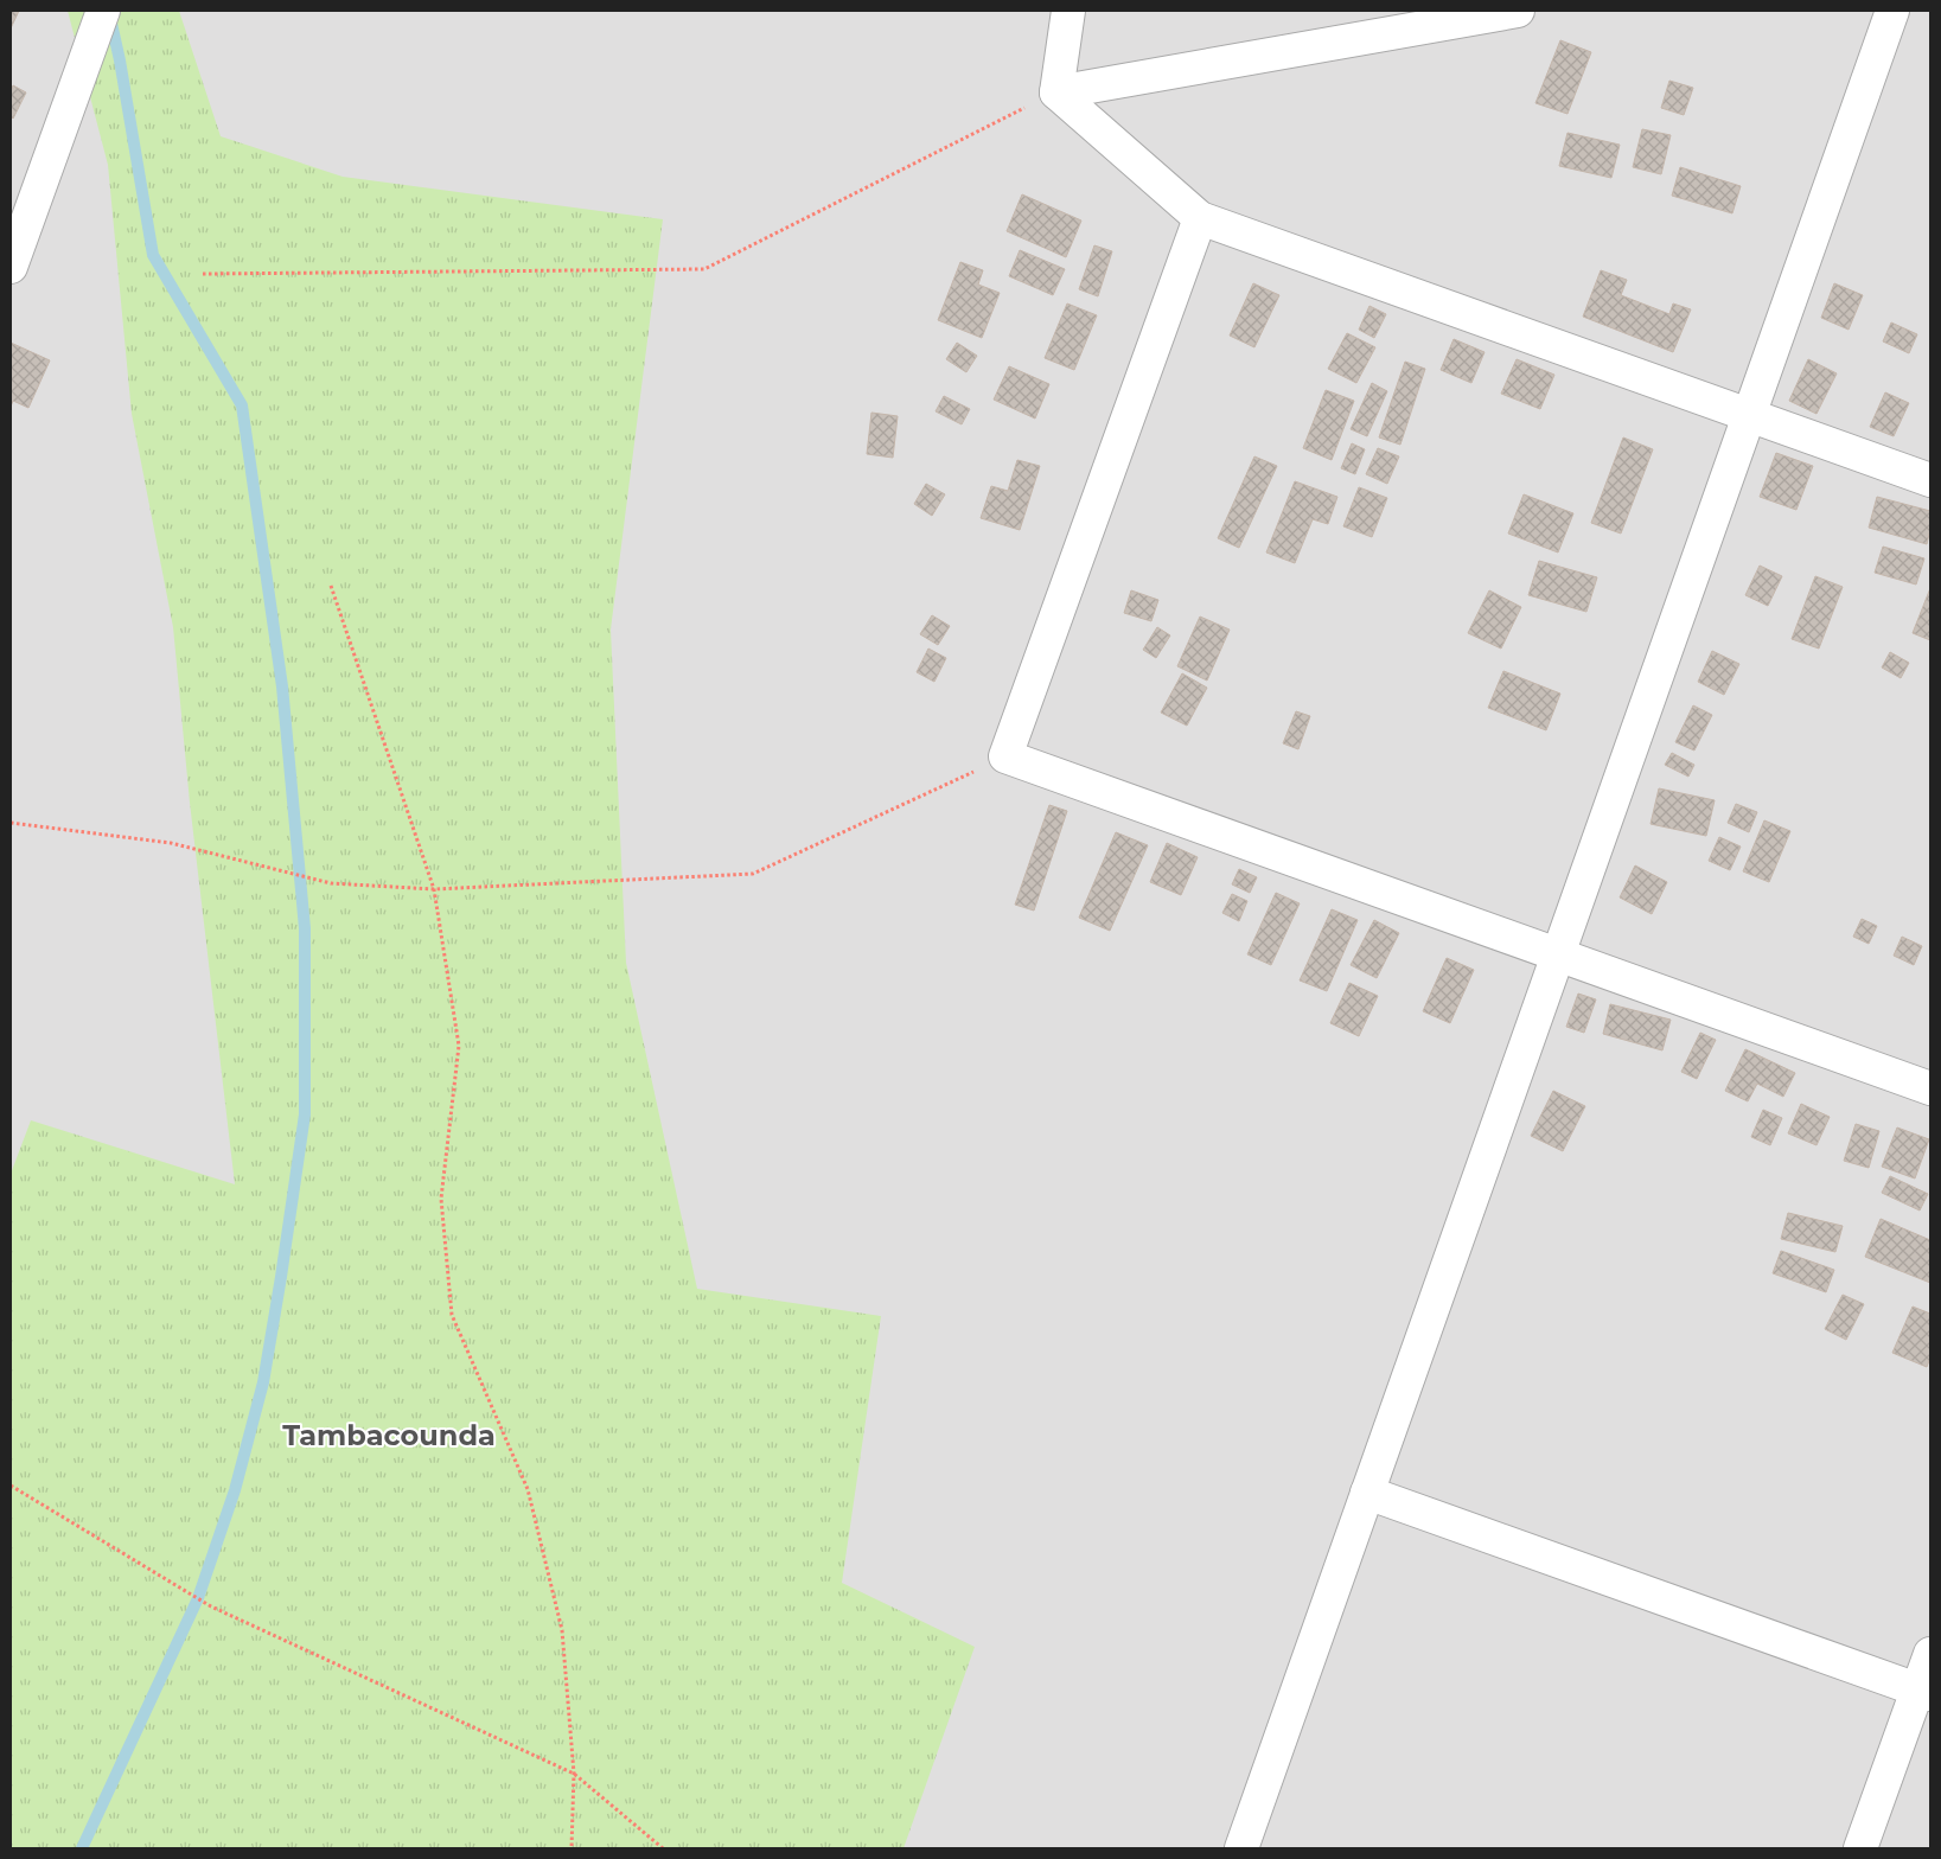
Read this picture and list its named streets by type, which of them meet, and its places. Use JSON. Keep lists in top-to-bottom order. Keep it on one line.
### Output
{"districts":["Tambacounda"]}
